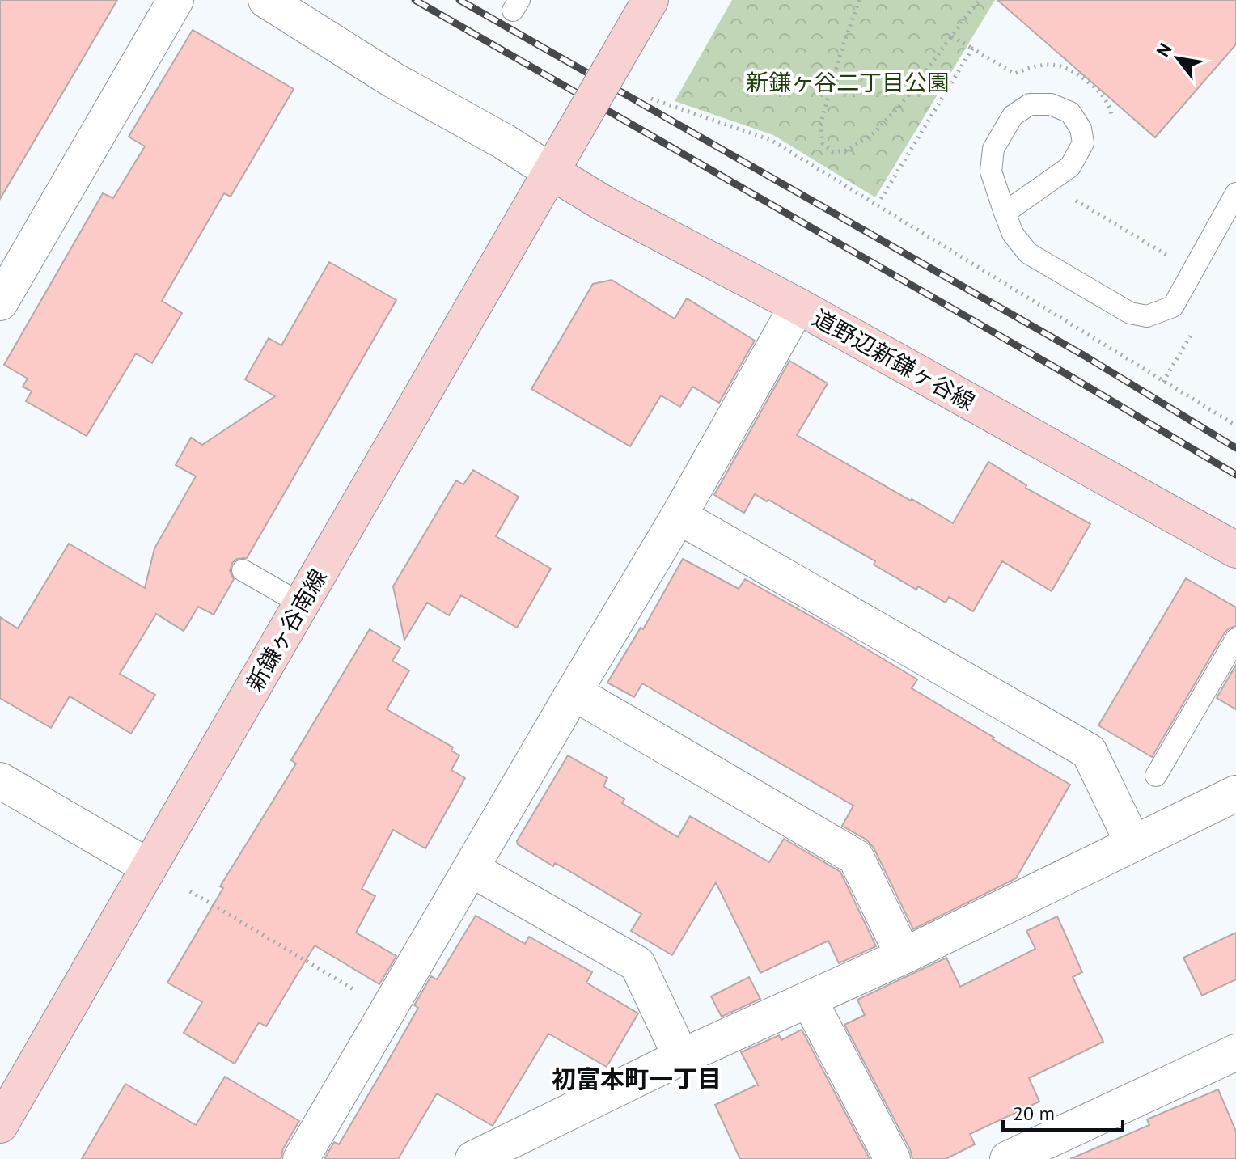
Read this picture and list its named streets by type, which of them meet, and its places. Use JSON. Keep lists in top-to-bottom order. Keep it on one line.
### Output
{"streets":{"street":["道野辺新鎌ヶ谷線","新鎌ヶ谷南線"]},"crossings":[["道野辺新鎌ヶ谷線","新鎌ヶ谷南線"]],"districts":["初富本町一丁目"],"parks":["新鎌ヶ谷二丁目公園"],"scale_bar":"20 m","north":"top left"}
